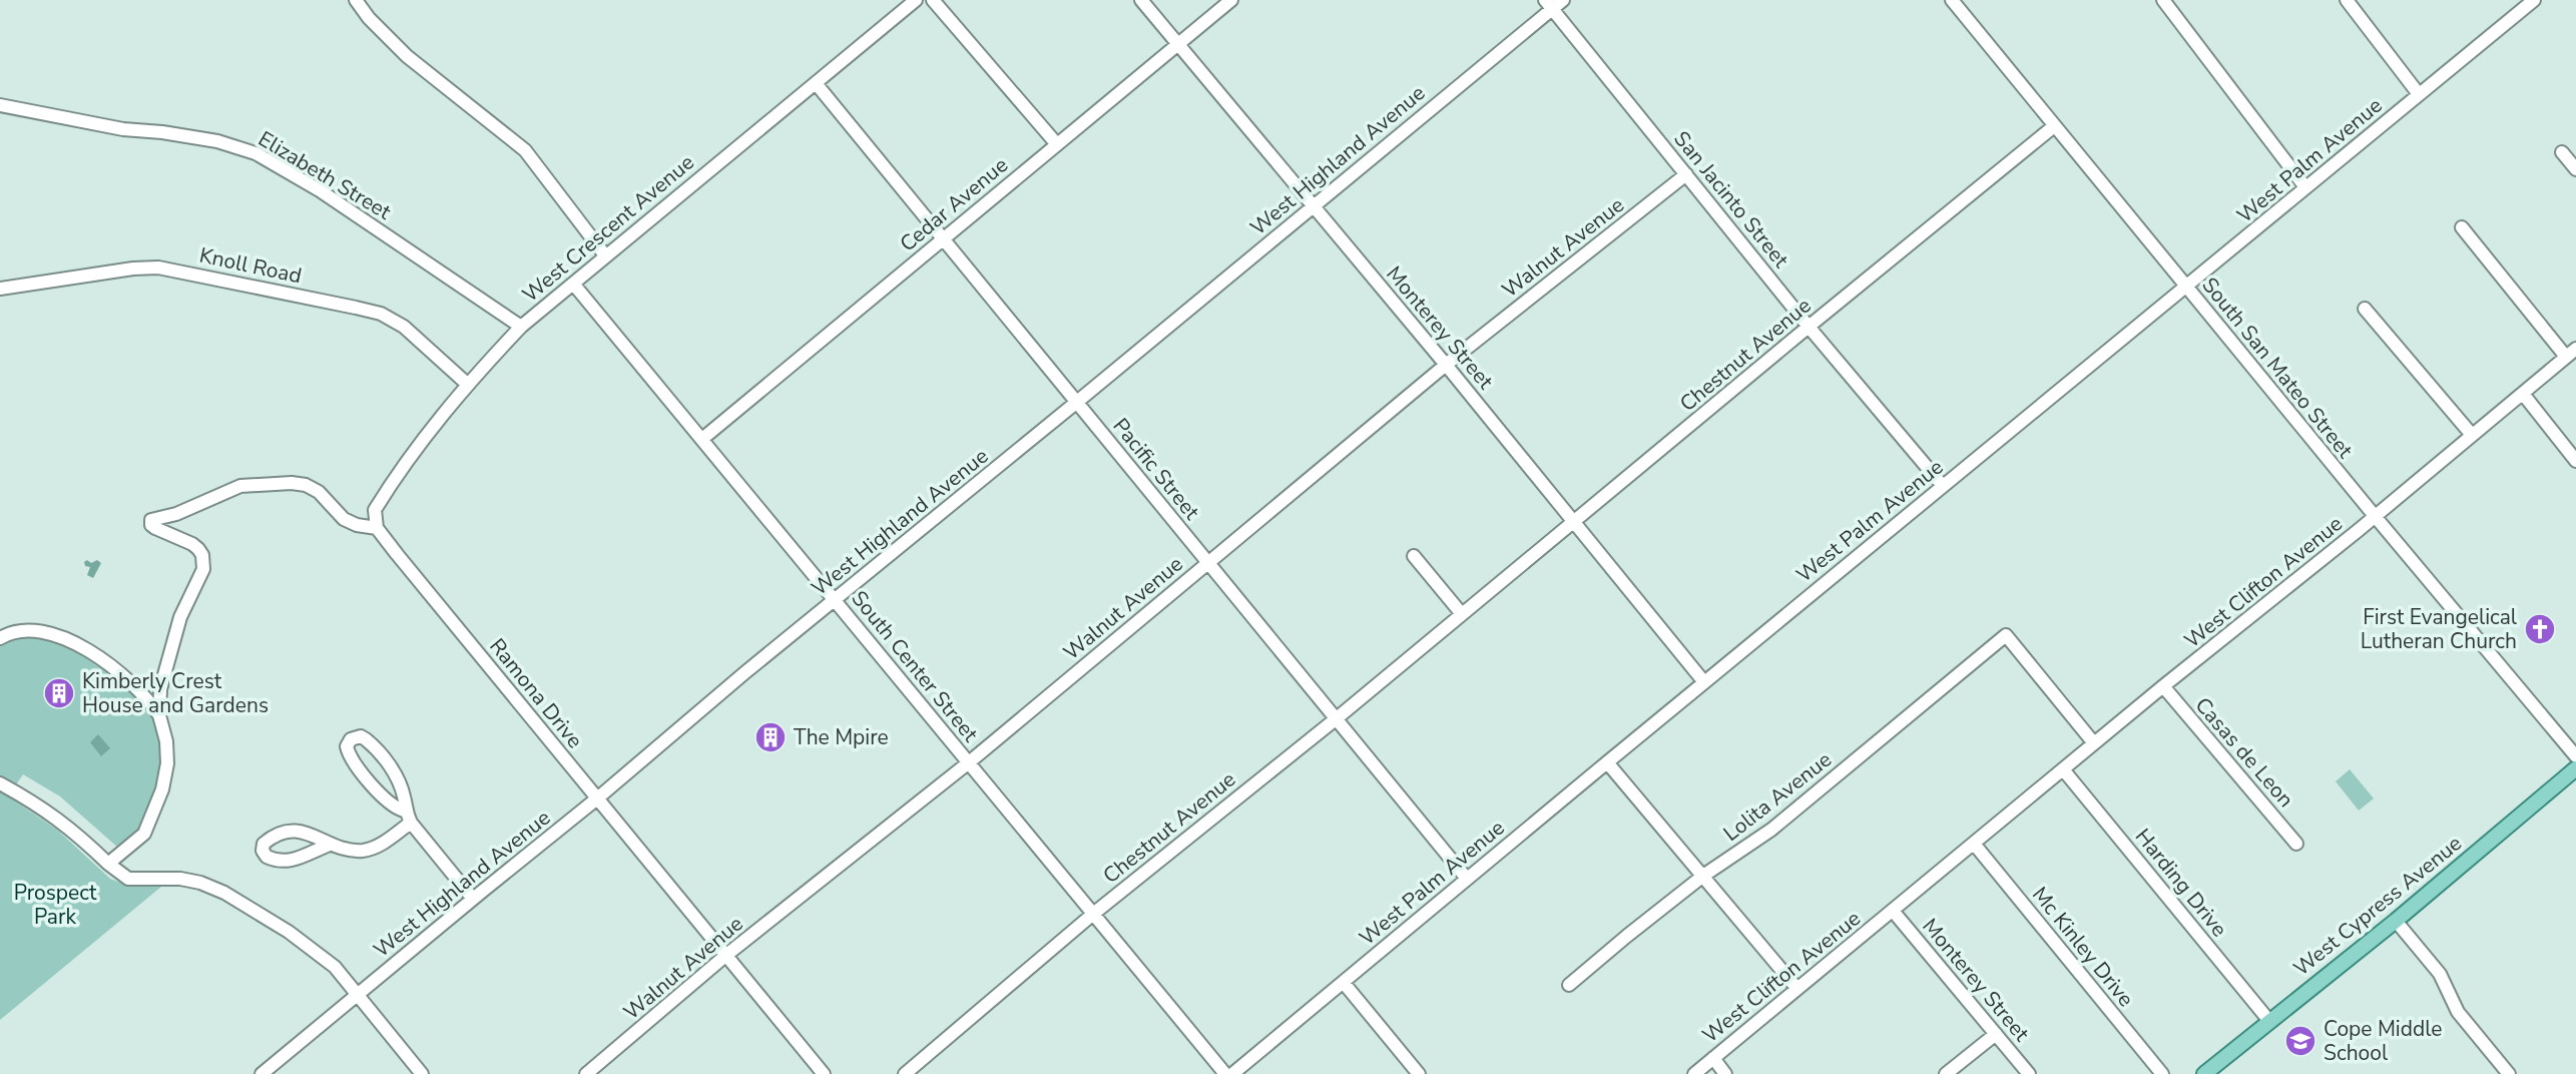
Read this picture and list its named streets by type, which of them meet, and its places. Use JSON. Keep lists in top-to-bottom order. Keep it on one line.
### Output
{"streets":{"main road":["West Cypress Avenue"],"street":["West Highland Avenue","West Palm Avenue","Elizabeth Street","San Jacinto Street","Cedar Avenue","West Crescent Avenue","Walnut Avenue","Knoll Road","Monterey Street","Chestnut Avenue","South San Mateo Street","Pacific Street","West Clifton Avenue","South Center Street","Ramona Drive","Casas de Leon","Lolita Avenue","Harding Drive","Mc Kinley Drive"]},"crossings":[["West Highland Avenue","San Jacinto Street"],["West Highland Avenue","Monterey Street"],["West Highland Avenue","Pacific Street"],["West Highland Avenue","South Center Street"],["West Highland Avenue","Ramona Drive"],["West Palm Avenue","San Jacinto Street"],["West Palm Avenue","Monterey Street"],["West Palm Avenue","South San Mateo Street"],["West Palm Avenue","Pacific Street"],["Elizabeth Street","West Crescent Avenue"],["San Jacinto Street","Walnut Avenue"],["San Jacinto Street","Chestnut Avenue"],["Cedar Avenue","Monterey Street"],["Cedar Avenue","Pacific Street"],["Cedar Avenue","South Center Street"],["West Crescent Avenue","Knoll Road"],["West Crescent Avenue","Pacific Street"],["West Crescent Avenue","South Center Street"],["West Crescent Avenue","Ramona Drive"],["Walnut Avenue","Monterey Street"],["Walnut Avenue","Pacific Street"],["Walnut Avenue","South Center Street"],["Walnut Avenue","Ramona Drive"],["Monterey Street","Chestnut Avenue"],["Monterey Street","West Clifton Avenue"],["Chestnut Avenue","South San Mateo Street"],["Chestnut Avenue","Pacific Street"],["Chestnut Avenue","South Center Street"],["South San Mateo Street","West Clifton Avenue"],["West Clifton Avenue","Casas de Leon"],["West Clifton Avenue","Lolita Avenue"],["West Clifton Avenue","Harding Drive"],["West Clifton Avenue","Mc Kinley Drive"],["Harding Drive","West Cypress Avenue"]],"parks":["Prospect Park"],"places":{"church":["First Evangelical Lutheran Church"],"building":["Kimberly Crest House and Gardens","The Mpire"],"school or university":["Cope Middle School"]}}
